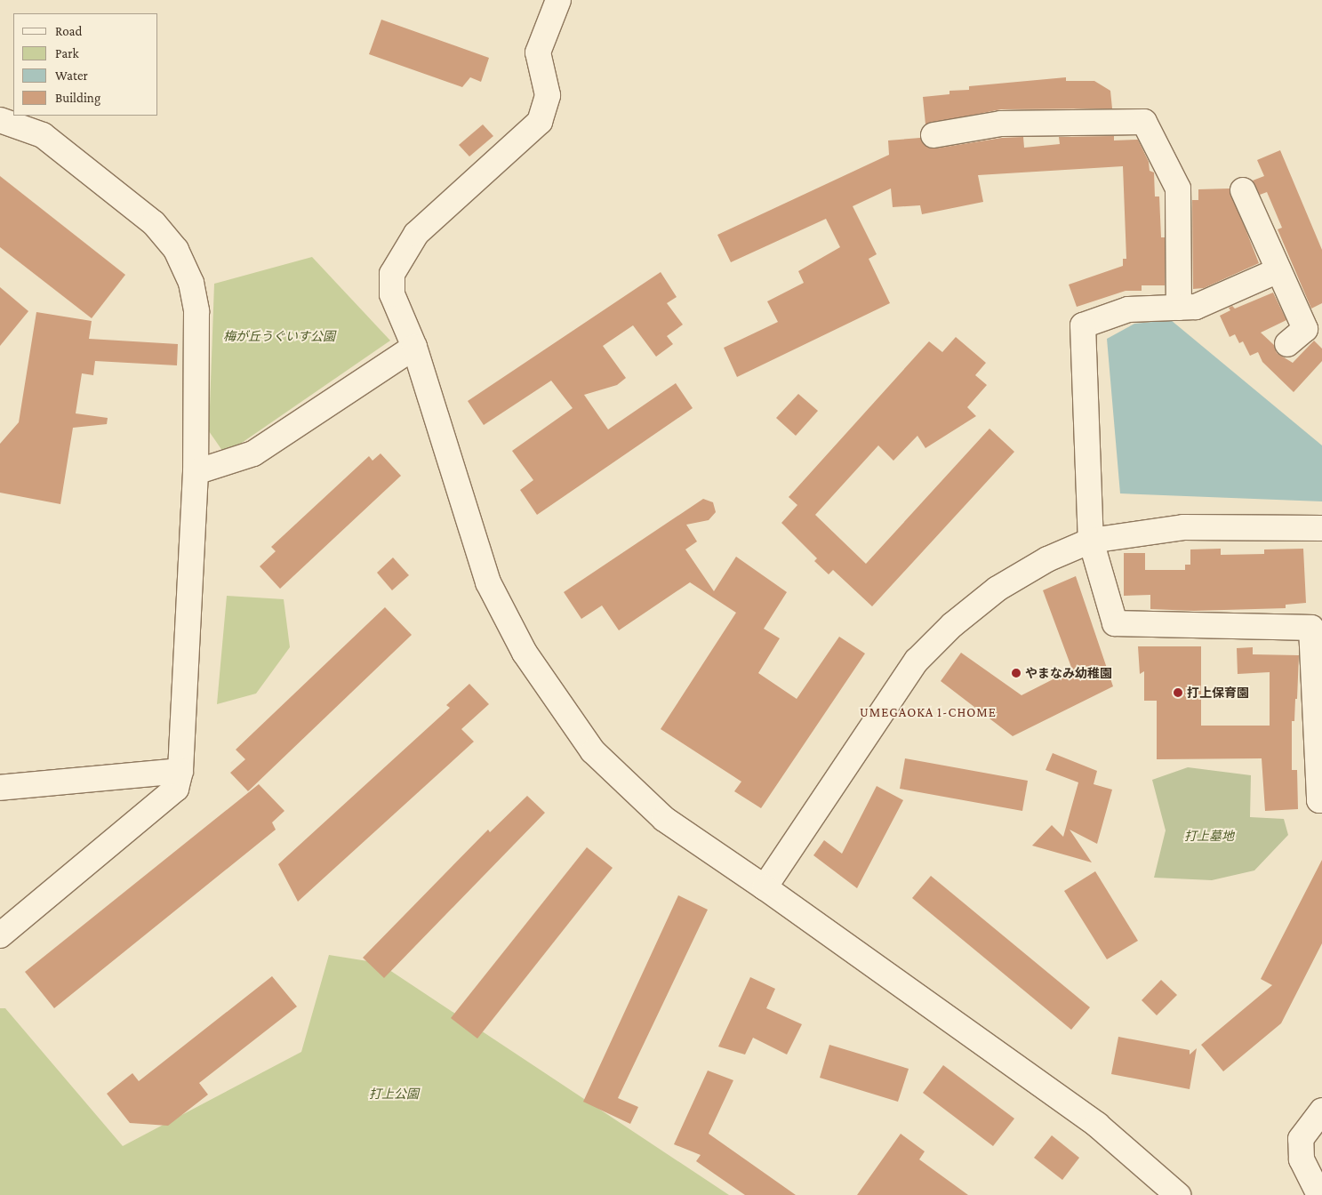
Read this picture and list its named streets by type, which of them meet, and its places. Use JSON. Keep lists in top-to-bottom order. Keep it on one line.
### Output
{"districts":["UMEGAOKA 1-CHOME"],"parks":["梅が丘うぐいす公園","打上墓地","打上公園"],"places":["やまなみ幼稚園","打上保育園"],"legend":["Road","Park","Water","Building"]}
